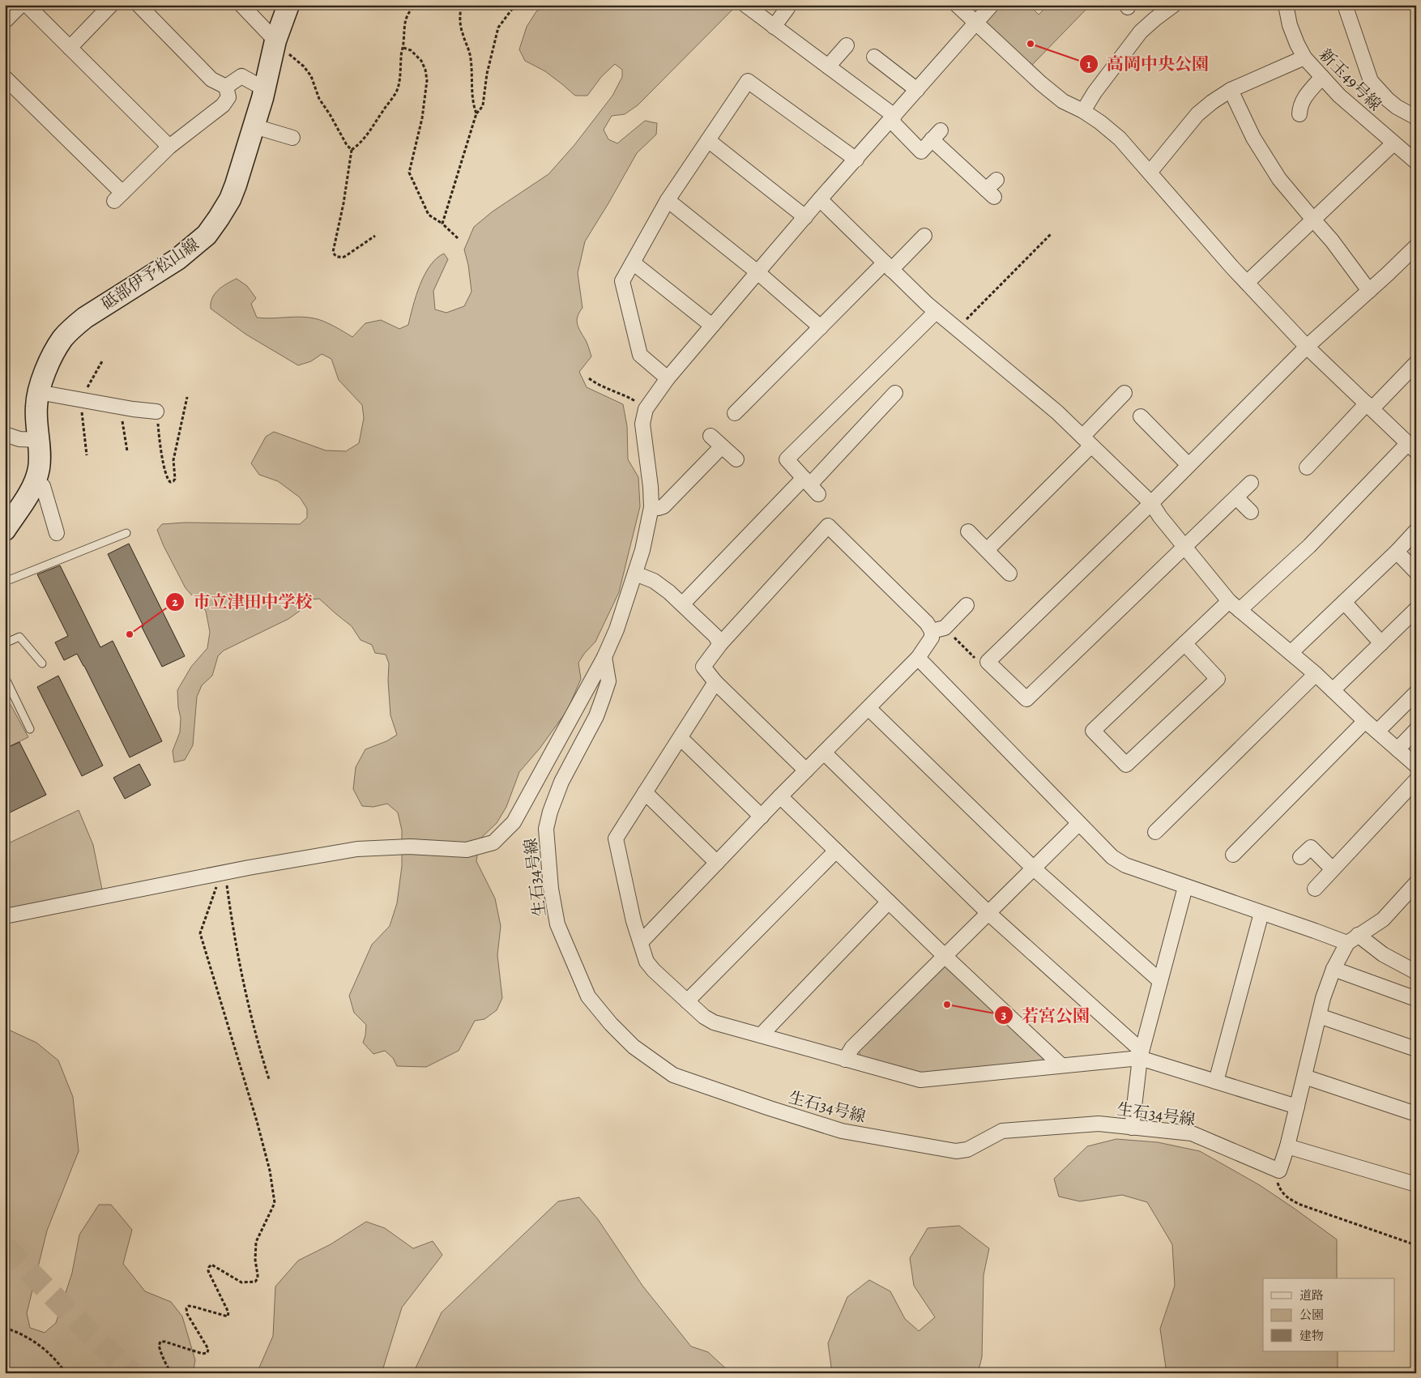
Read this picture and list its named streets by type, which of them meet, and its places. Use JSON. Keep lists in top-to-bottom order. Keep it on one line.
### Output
{"streets":{"main road":["砥部伊予松山線"],"street":["新玉49号線","生石34号線"]},"places":["高岡中央公園","市立津田中学校","若宮公園"],"legend":["道路","公園","建物"]}
